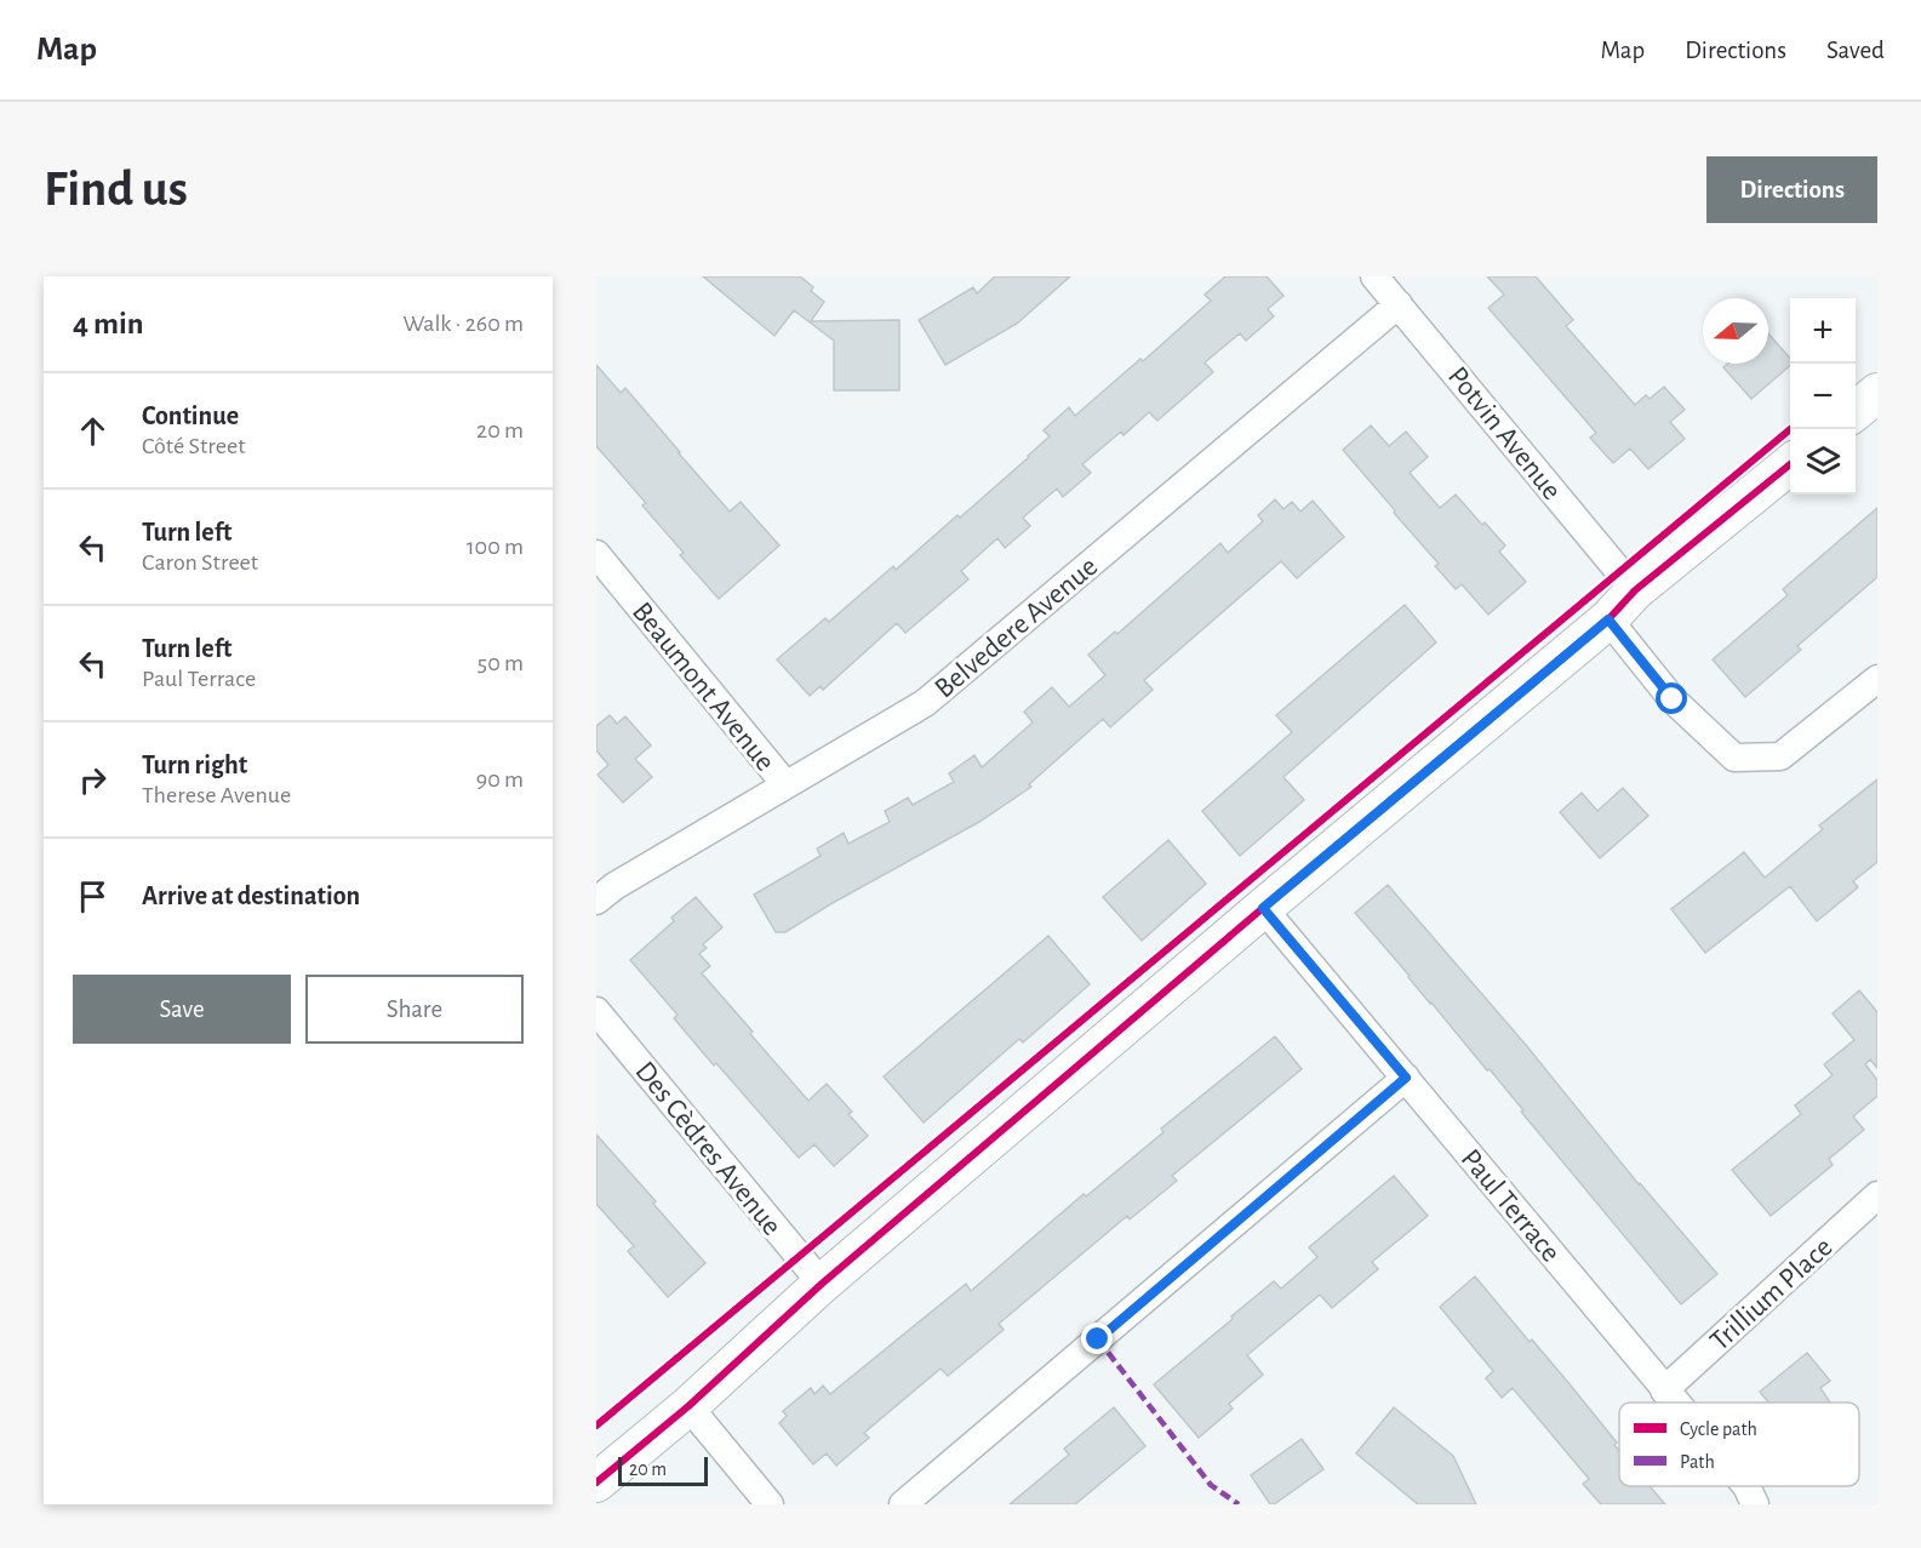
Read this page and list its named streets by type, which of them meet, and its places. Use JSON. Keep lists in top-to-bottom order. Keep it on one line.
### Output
{"streets":{"street":["Potvin Avenue","Belvedere Avenue","Beaumont Avenue","Des Cèdres Avenue","Paul Terrace","Trillium Place"]},"crossings":[["Potvin Avenue","Belvedere Avenue"],["Belvedere Avenue","Beaumont Avenue"],["Paul Terrace","Trillium Place"]],"legend":["Cycle path","Path"],"scale_bar":"20 m","north":"left","page":{"header":"Map","nav":["Map","Directions","Saved"],"buttons":["Directions",["Save","Share"]],"title":"Find us","heading":["4 min","Walk · 260 m"],"map_buttons":["+","−"],"list":[["Continue","Côté Street","20 m"],["Turn left","Caron Street","100 m"],["Turn left","Paul Terrace","50 m"],["Turn right","Therese Avenue","90 m"],"Arrive at destination"],"scale":"20 m"}}
